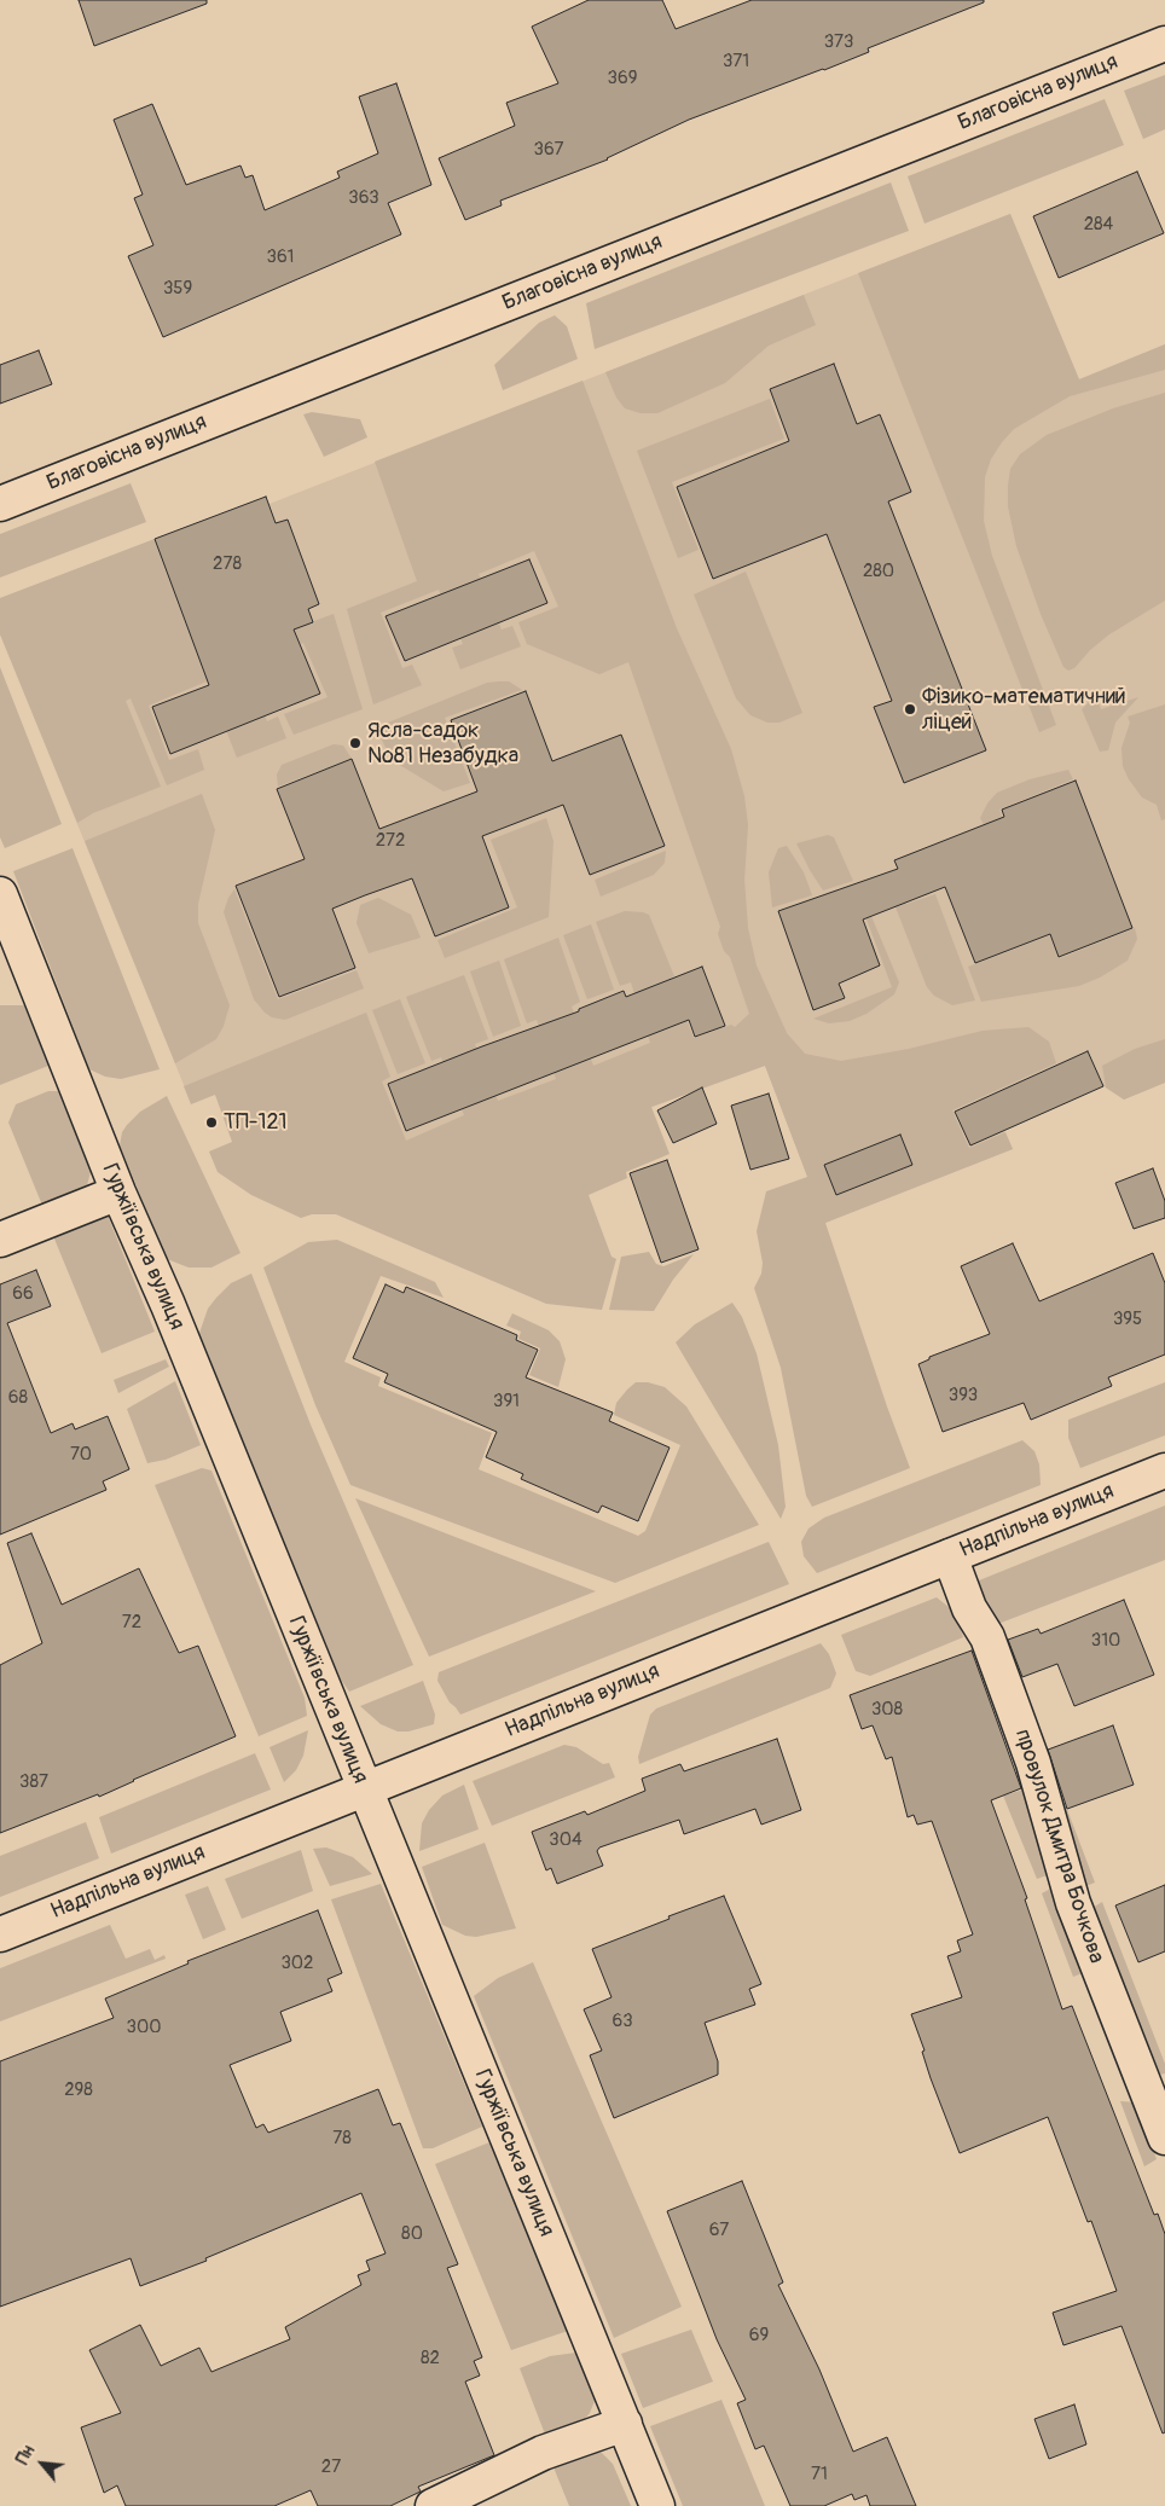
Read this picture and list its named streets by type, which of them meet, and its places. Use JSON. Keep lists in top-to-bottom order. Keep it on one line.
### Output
{"streets":{"main road":["Благовісна вулиця","Гуржіївська вулиця","Надпільна вулиця","провулок Дмитра Бочкова"]},"crossings":[["Гуржіївська вулиця","Надпільна вулиця"],["Надпільна вулиця","провулок Дмитра Бочкова"]],"places":["Фізико-математичний ліцей","Ясла-садок №81 Незабудка","ТП-121"],"house_numbers":["373","371","369","367","363","284","361","359","278","280","272","66","395","393","68","391","70","72","310","308","387","304","302","63","300","298","78","67","80","69","82","27","71"],"north":"top left"}
